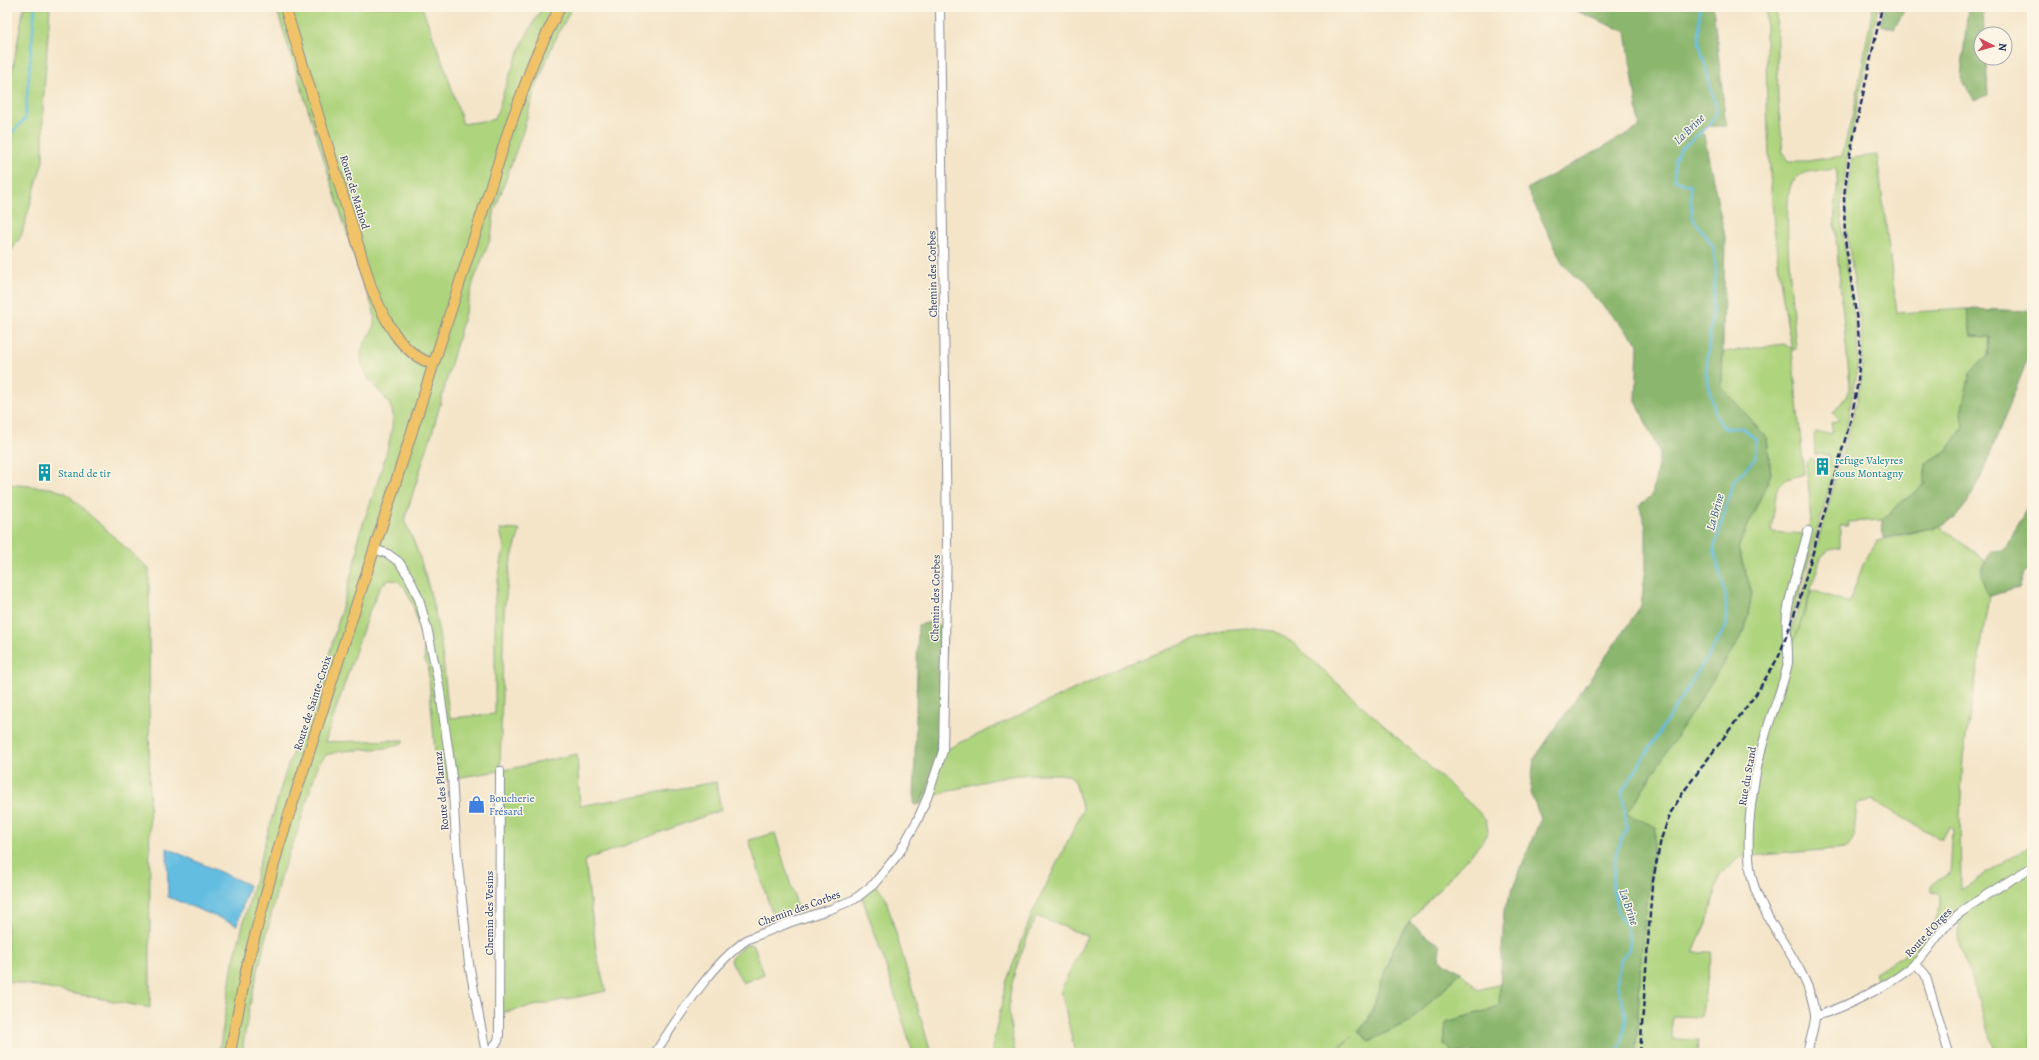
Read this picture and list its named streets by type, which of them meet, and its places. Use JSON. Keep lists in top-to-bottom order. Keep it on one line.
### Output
{"streets":{"main road":["Route de Mathod","Route de Sainte-Croix"],"street":["Chemin des Corbes","Rue du Stand","Route des Plantaz","Chemin des Vesins","Route d'Orges"]},"crossings":[["Route de Mathod","Route de Sainte-Croix"],["Route de Sainte-Croix","Route des Plantaz"],["Rue du Stand","Route d'Orges"],["Route des Plantaz","Chemin des Vesins"]],"water":["La Brine"],"places":{"building":["refuge Valeyres sous Montagny","Stand de tir"],"shop":["Boucherie Frésard"]},"north":"right"}
